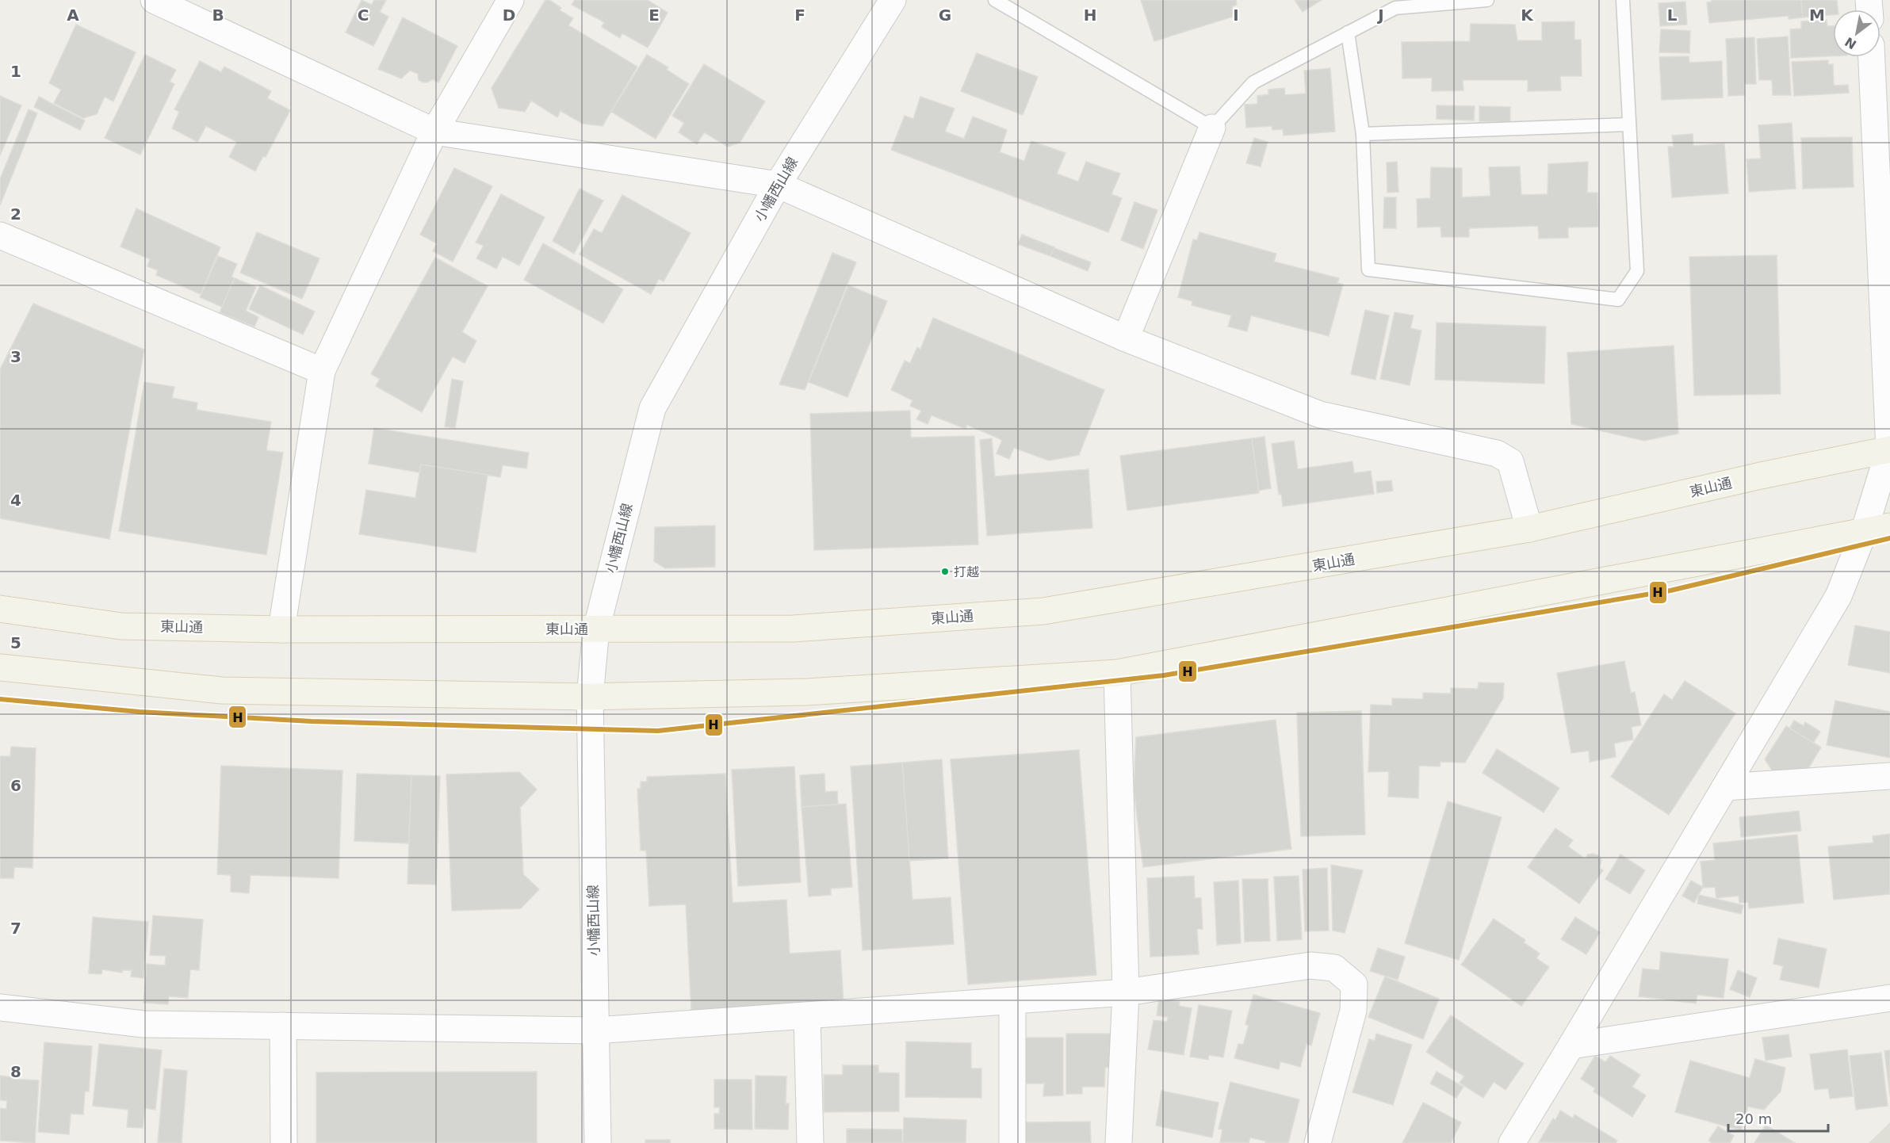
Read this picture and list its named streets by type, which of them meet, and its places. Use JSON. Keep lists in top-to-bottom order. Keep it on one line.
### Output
{"streets":{"main road":["東山通"],"street":["小幡西山線"]},"crossings":[["小幡西山線","東山通"]],"places":["打越"],"lines":["transit line H"],"scale_bar":"20 m","north":"bottom left","grid":{"columns":["A","B","C","D","E","F","G","H","I","J","K","L","M"],"rows":["1","2","3","4","5","6","7","8"]}}
